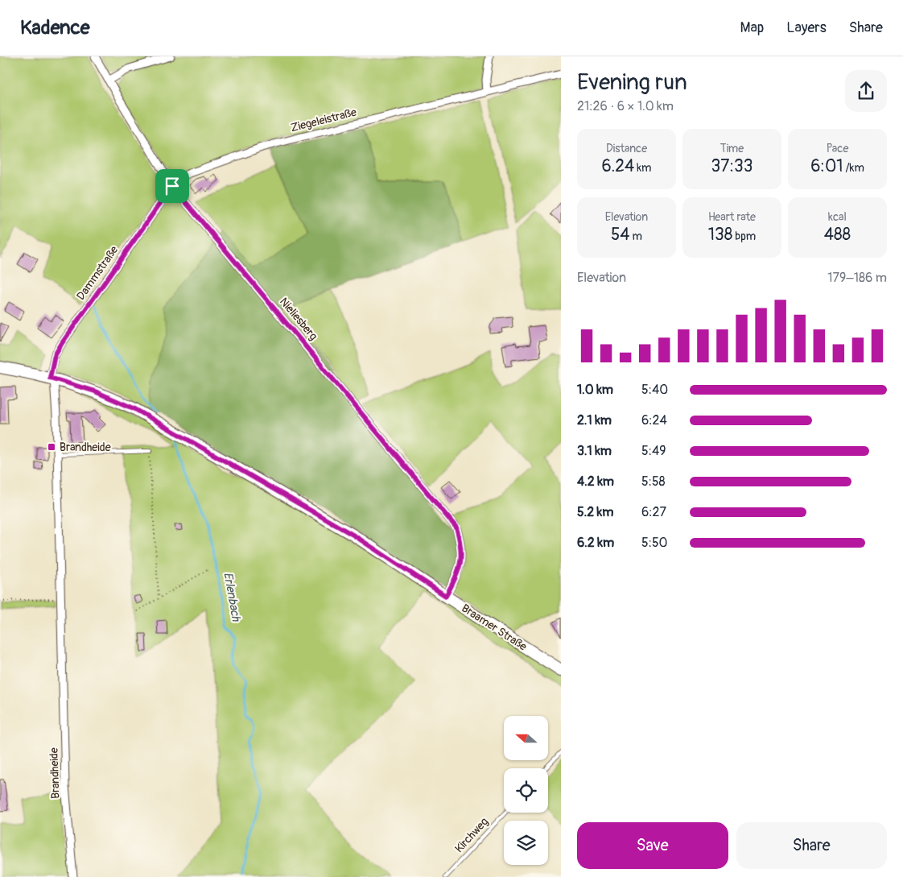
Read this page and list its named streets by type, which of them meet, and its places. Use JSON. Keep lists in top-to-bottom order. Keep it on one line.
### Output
{"streets":{"street":["Ziegeleistraße","Dammstraße","Nieliesberg","Braamer Straße","Brandheide"],"lane":["Kirchweg"]},"crossings":[["Ziegeleistraße","Dammstraße"],["Ziegeleistraße","Nieliesberg"],["Dammstraße","Nieliesberg"],["Dammstraße","Braamer Straße"],["Dammstraße","Brandheide"],["Nieliesberg","Braamer Straße"],["Braamer Straße","Brandheide"]],"water":["Erlenbach"],"places":{"transit":["Brandheide"]},"north":"left","page":{"header":"Kadence","nav":["Map","Layers","Share"],"heading":["Evening run","21:26 · 6 × 1.0 km"],"stats":[["Distance","6.24 km"],["Time","37:33"],["Pace","6:01 /km"],["Elevation","54 m"],["Heart rate","138 bpm"],["kcal","488"]],"chart":["Elevation","179–186 m"],"list":[{"name":"1.0 km","note":"5:40"},{"name":"2.1 km","note":"6:24"},{"name":"3.1 km","note":"5:49"},{"name":"4.2 km","note":"5:58"},{"name":"5.2 km","note":"6:27"},{"name":"6.2 km","note":"5:50"}],"buttons":["Save","Share"]}}
